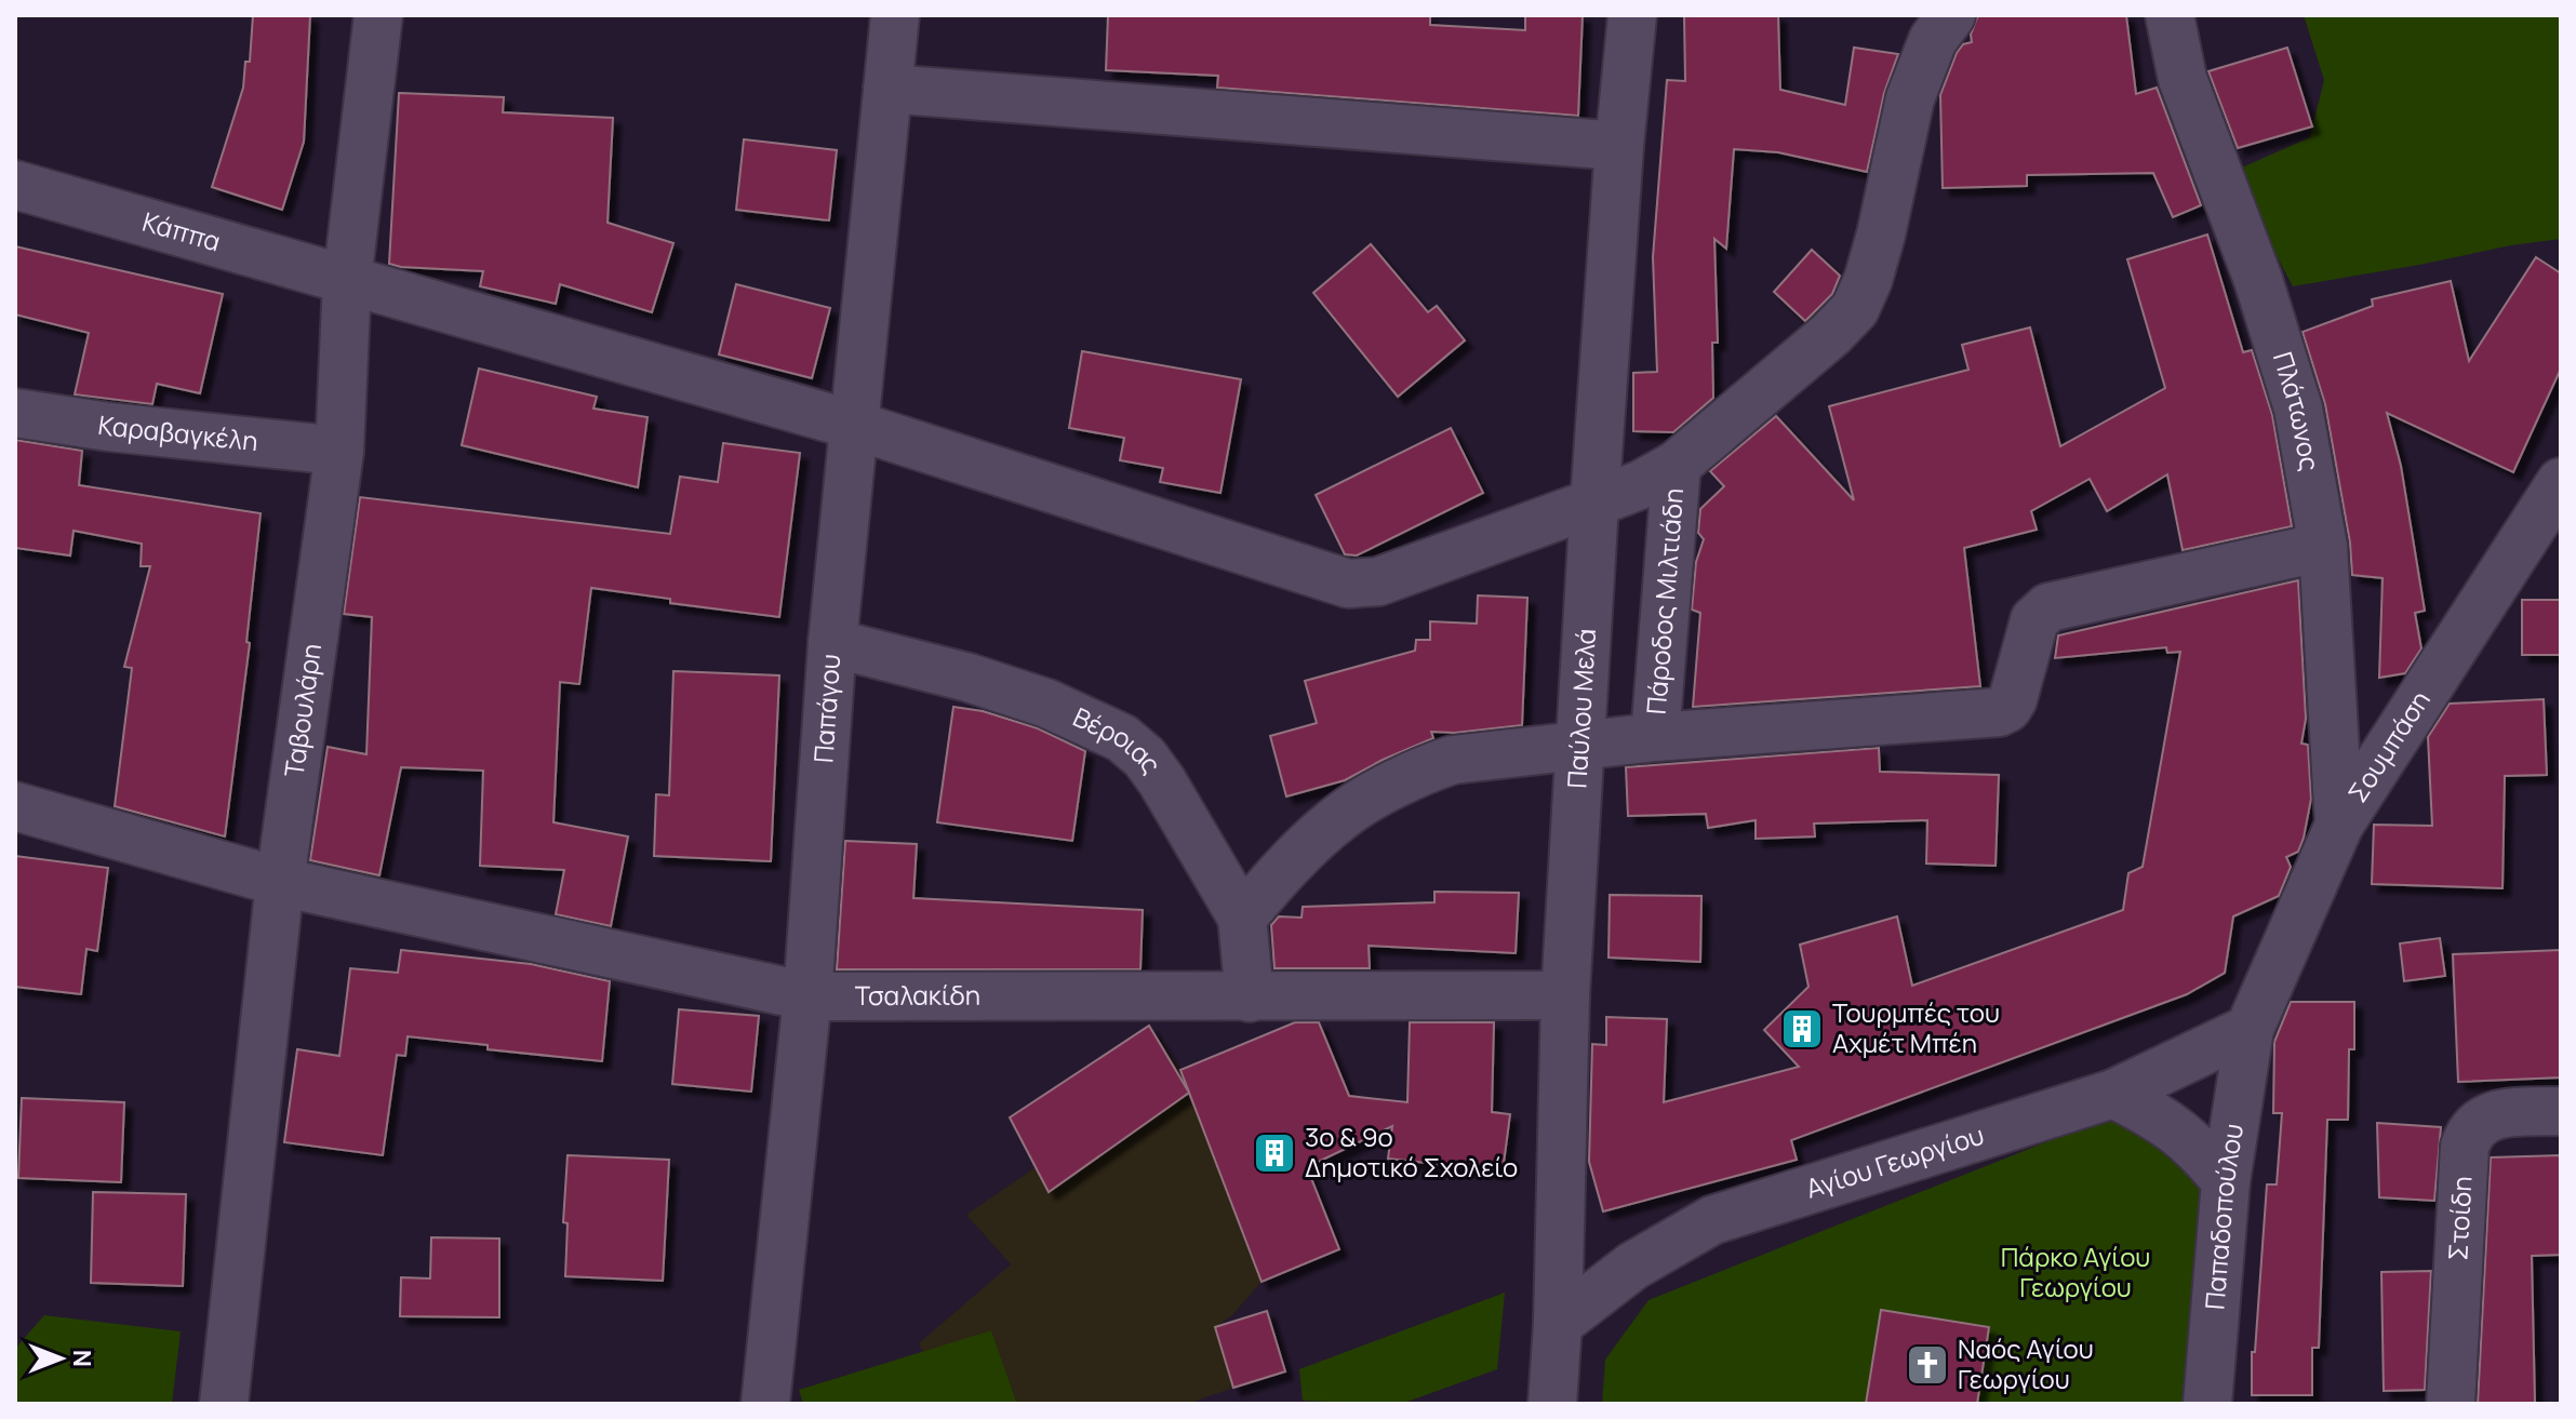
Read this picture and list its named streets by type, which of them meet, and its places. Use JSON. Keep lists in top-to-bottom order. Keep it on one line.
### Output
{"streets":{"street":["Κάππα","Πλάτωνος","Καραβαγκέλη","Πάροδος Μιλτιάδη","Παπάγου","Παύλου Μελά","Ταβουλάρη","Βέροιας","Σουμπάση","Τσαλακίδη","Αγίου Γεωργίου","Παπαδοπούλου","Στοίδη"]},"crossings":[["Κάππα","Πάροδος Μιλτιάδη"],["Κάππα","Παπάγου"],["Κάππα","Παύλου Μελά"],["Κάππα","Ταβουλάρη"],["Πλάτωνος","Σουμπάση"],["Καραβαγκέλη","Ταβουλάρη"],["Παπάγου","Βέροιας"],["Παπάγου","Τσαλακίδη"],["Παύλου Μελά","Τσαλακίδη"],["Παύλου Μελά","Αγίου Γεωργίου"],["Ταβουλάρη","Τσαλακίδη"],["Βέροιας","Τσαλακίδη"],["Σουμπάση","Αγίου Γεωργίου"],["Σουμπάση","Παπαδοπούλου"],["Αγίου Γεωργίου","Παπαδοπούλου"]],"parks":["Πάρκο Αγίου Γεωργίου"],"places":{"building":["Τουρμπές του Αχμέτ Μπέη","3ο & 9ο Δημοτικό Σχολείο"],"church":["Ναός Αγίου Γεωργίου"]},"north":"right"}
